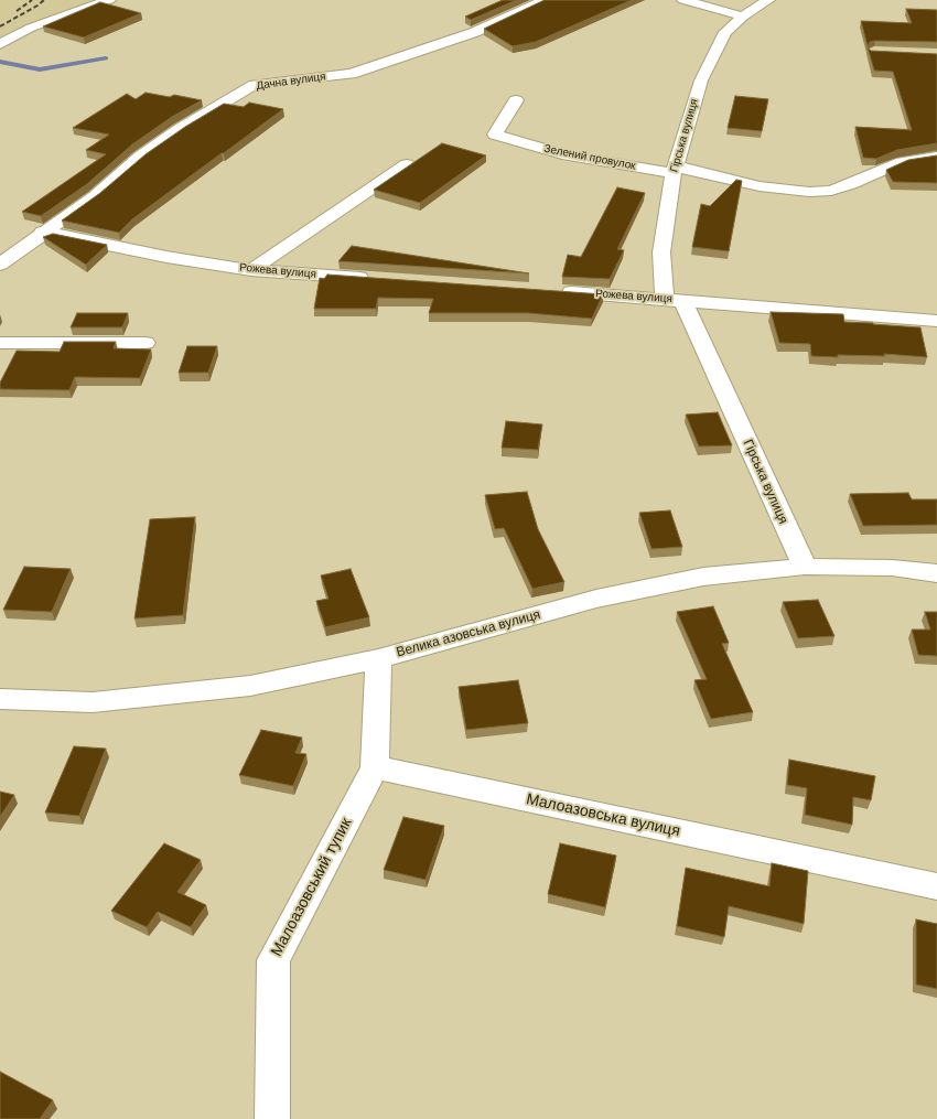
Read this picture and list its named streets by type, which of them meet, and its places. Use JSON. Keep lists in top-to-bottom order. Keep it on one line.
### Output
{"streets":{"street":["Дачна вулиця","Гірська вулиця","Зелений провулок","Рожева вулиця","Велика азовська вулиця","Малоазовська вулиця","Малоазовський тупик"]},"crossings":[["Дачна вулиця","Рожева вулиця"],["Гірська вулиця","Зелений провулок"],["Гірська вулиця","Рожева вулиця"],["Гірська вулиця","Велика азовська вулиця"],["Малоазовська вулиця","Малоазовський тупик"]]}
